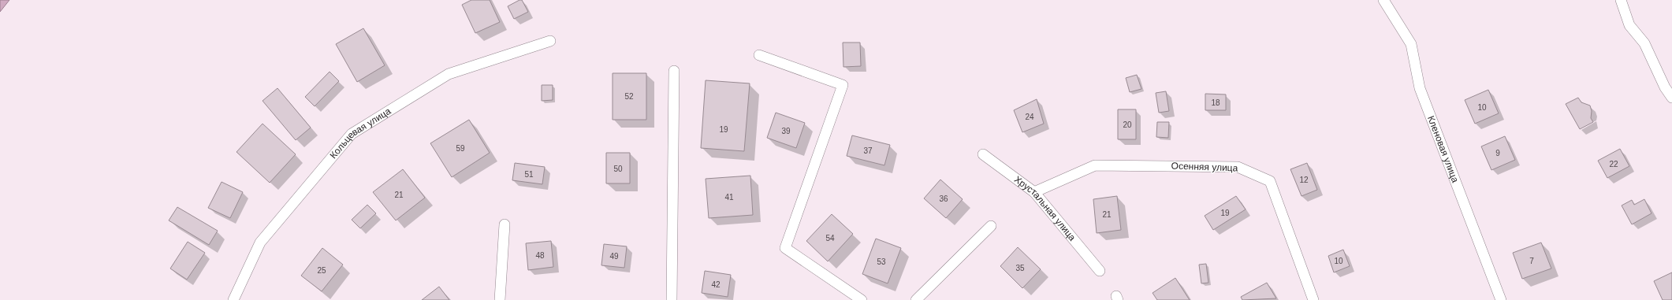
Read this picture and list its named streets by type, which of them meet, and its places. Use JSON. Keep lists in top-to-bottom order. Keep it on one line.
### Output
{"streets":{"street":["Кольцевая улица","Кленовая улица","Осенняя улица","Хрустальная улица"]},"crossings":[["Осенняя улица","Хрустальная улица"]],"house_numbers":["52","18","10","24","20","19","39","59","37","9","22","50","51","12","21","41","36","19","21","54","48","49","10","7","53","35","25","42"]}
